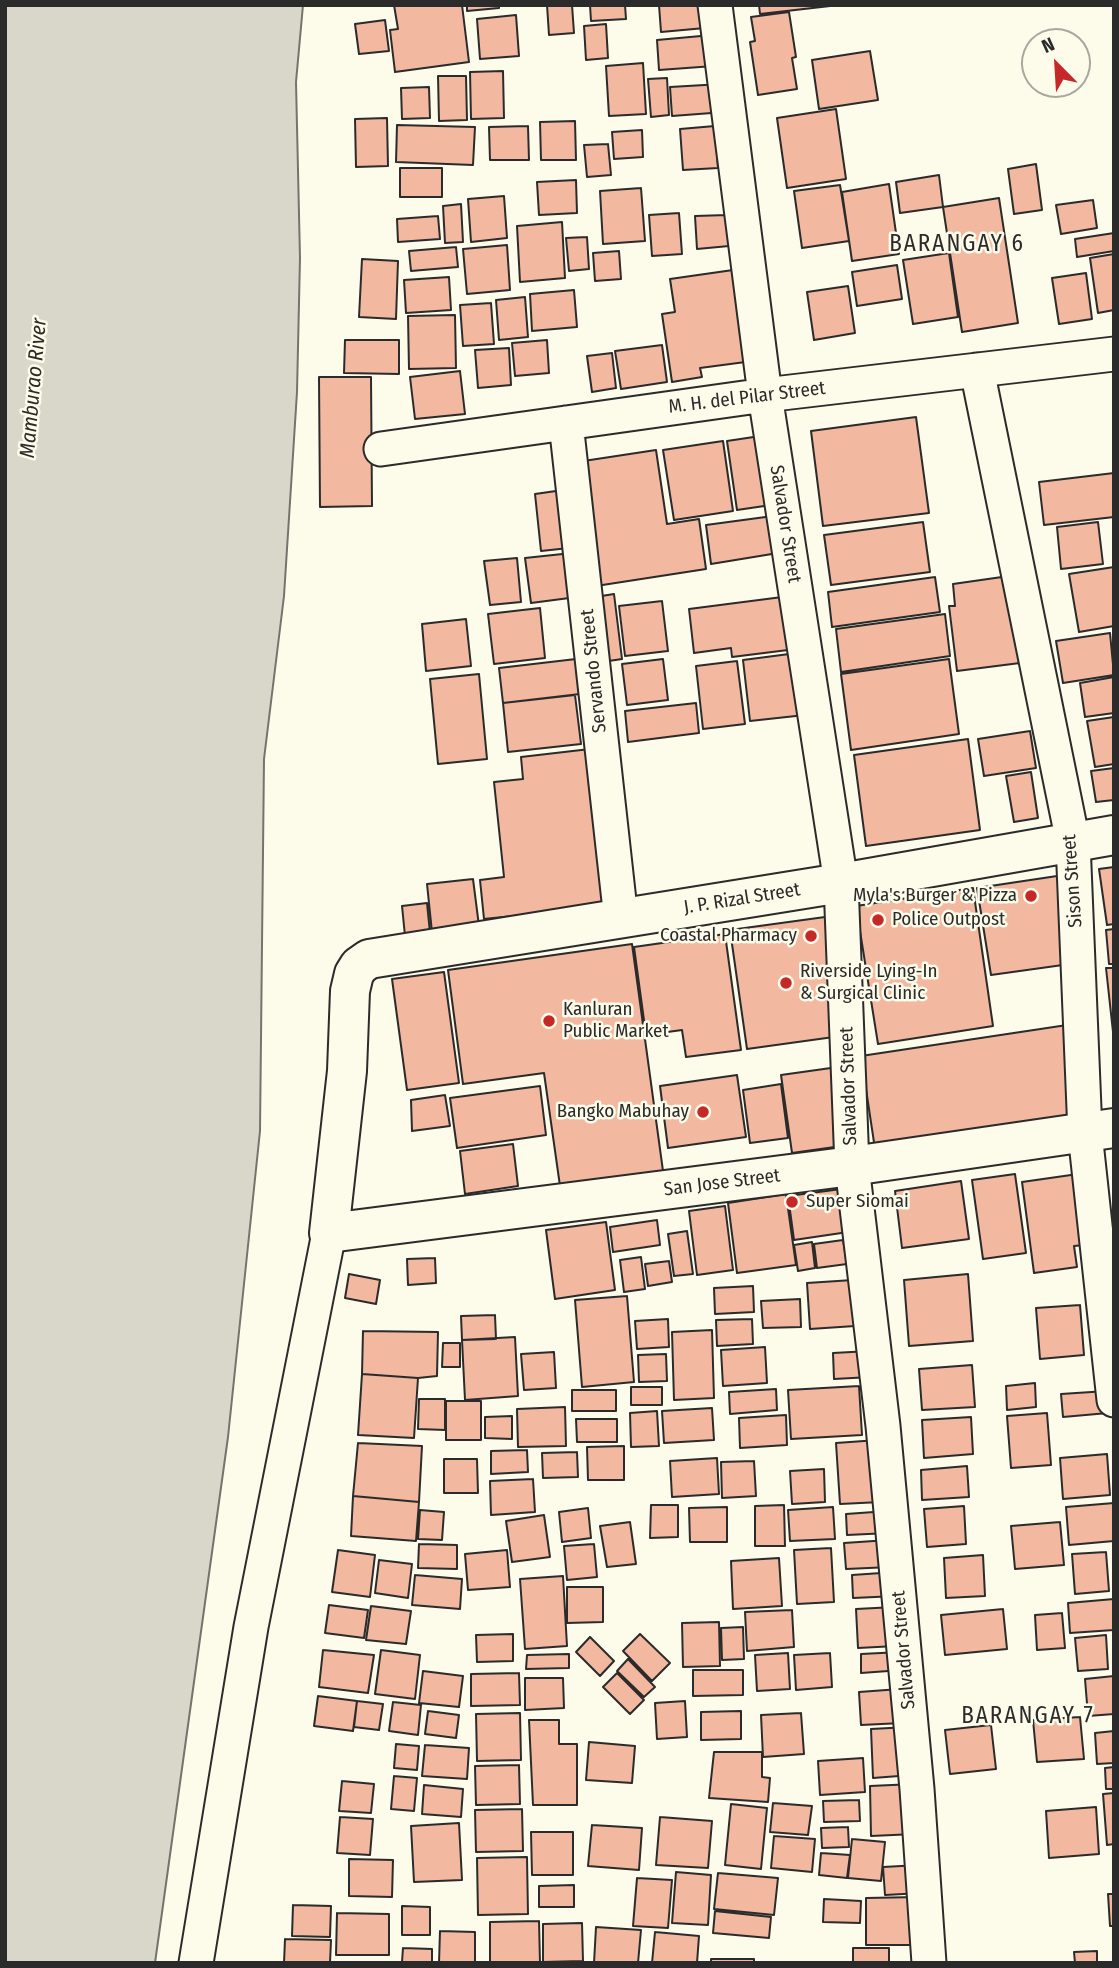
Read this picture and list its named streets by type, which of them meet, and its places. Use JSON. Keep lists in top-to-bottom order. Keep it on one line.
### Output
{"streets":{"street":["M. H. del Pilar Street","Salvador Street","Servando Street","Sison Street","J. P. Rizal Street","San Jose Street"]},"crossings":[["M. H. del Pilar Street","Salvador Street"],["M. H. del Pilar Street","Servando Street"],["M. H. del Pilar Street","Sison Street"],["Salvador Street","J. P. Rizal Street"],["Salvador Street","San Jose Street"],["Servando Street","J. P. Rizal Street"],["Sison Street","J. P. Rizal Street"],["Sison Street","San Jose Street"],["J. P. Rizal Street","San Jose Street"]],"districts":["BARANGAY 6","BARANGAY 7"],"water":["Mamburao River"],"places":["Myla's Burger & Pizza","Police Outpost","Coastal Pharmacy","Riverside Lying-In & Surgical Clinic","Kanluran Public Market","Bangko Mabuhay","Super Siomai"],"north":"top left"}
